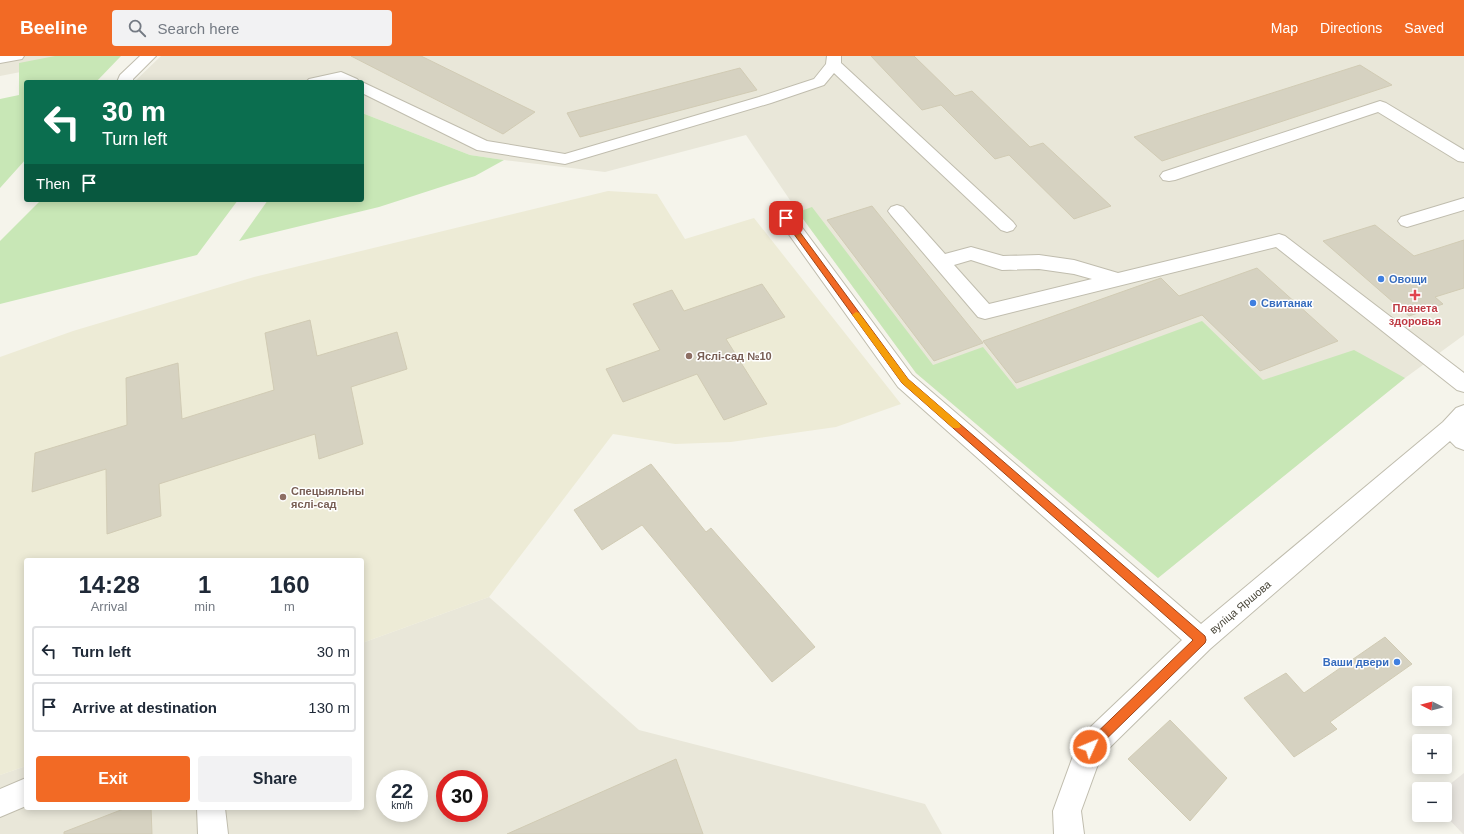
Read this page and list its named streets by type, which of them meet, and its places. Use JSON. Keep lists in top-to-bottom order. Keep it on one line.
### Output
{"streets":{"street":["вуліца Яршова"]},"places":{"other":["Овощи","Свитанак","Яслі-сад №10","Спецыяльны яслі-сад","Ваши двери"],"health":["Планета здоровья"]},"north":"left","page":{"header":"Beeline","search":"Search here","nav":["Map","Directions","Saved"],"turn":["30 m","Turn left"],"then":"Then","eta":["14:28","Arrival","1","min","160","m"],"list":[{"name":"Turn left","value":"30 m"},{"name":"Arrive at destination","value":"130 m"}],"map_buttons":["+","−"],"buttons":["Exit","Share"],"speed":"22 km/h","limit":"30"}}
